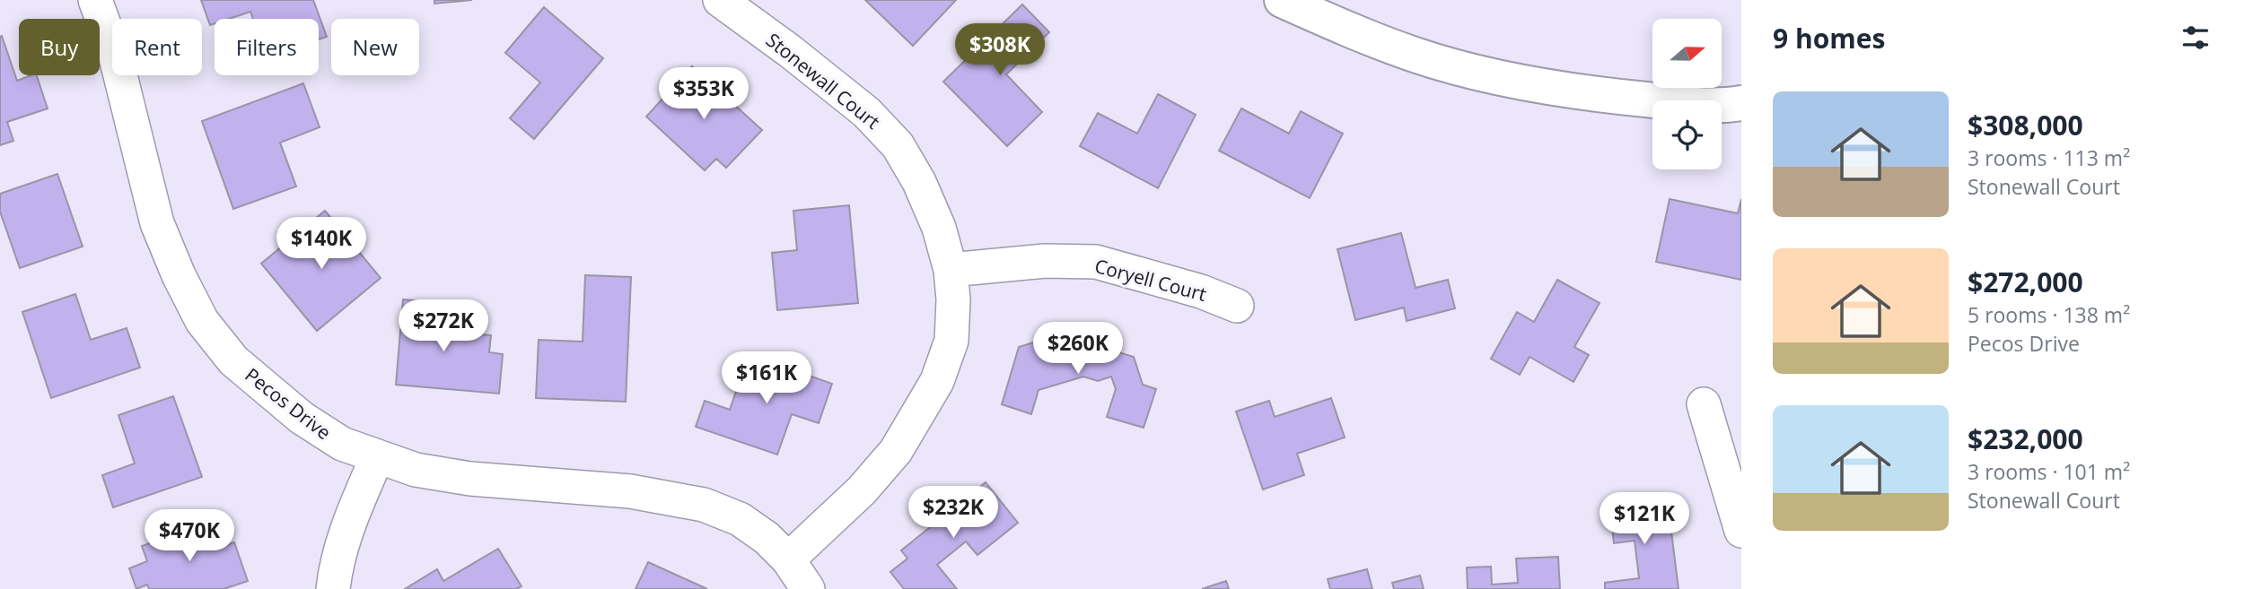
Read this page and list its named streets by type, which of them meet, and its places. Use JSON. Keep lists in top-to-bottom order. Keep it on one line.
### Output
{"streets":{"street":["Stonewall Court","Coryell Court","Pecos Drive"]},"crossings":[["Stonewall Court","Coryell Court"],["Stonewall Court","Pecos Drive"]],"north":"right","page":{"heading":"9 homes","chip":["Buy","Rent","Filters","New"],"price":["$308K","$353K","$140K","$272K","$260K","$161K","$232K","$121K","$470K"],"list":[{"name":"$308,000","note":"3 rooms · 113 m² · Stonewall Court"},{"name":"$272,000","note":"5 rooms · 138 m² · Pecos Drive"},{"name":"$232,000","note":"3 rooms · 101 m² · Stonewall Court"}]}}
